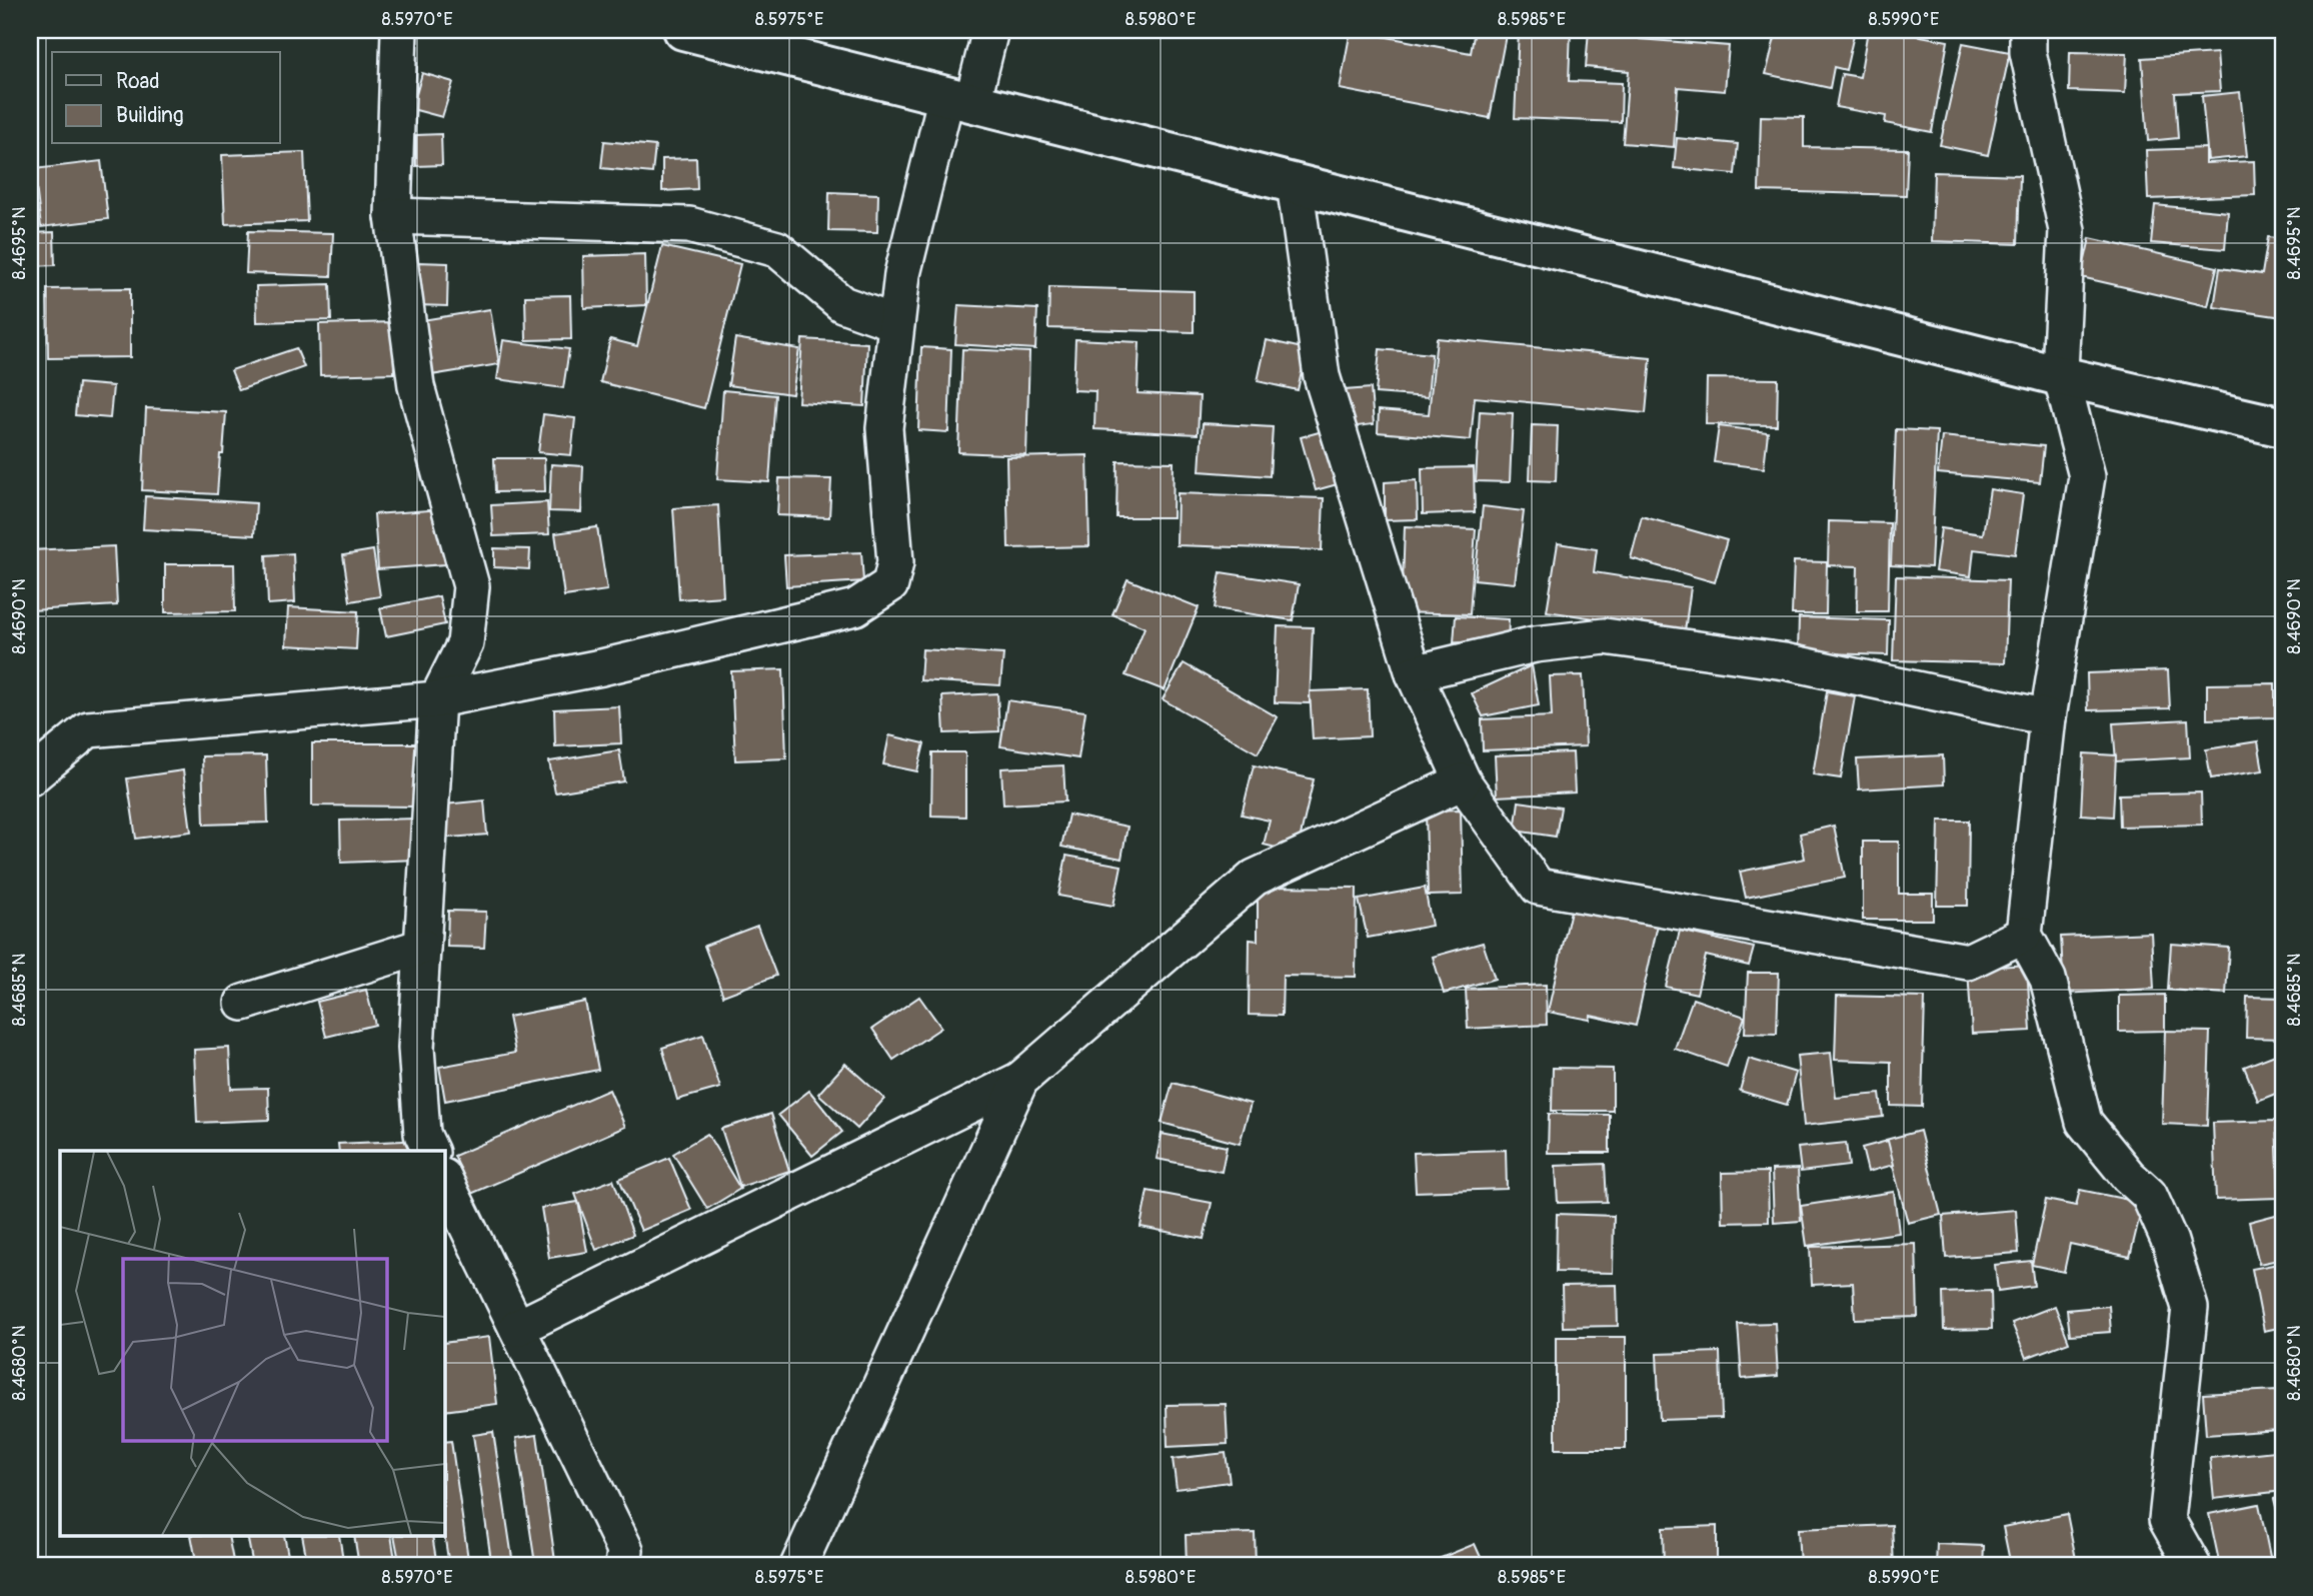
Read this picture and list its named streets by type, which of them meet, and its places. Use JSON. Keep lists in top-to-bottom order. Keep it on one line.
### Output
{"legend":["Road","Building"],"coordinates":["8.5970°E","8.5975°E","8.5980°E","8.5985°E","8.5990°E","8.4695°N","8.4690°N","8.4685°N","8.4680°N"]}
